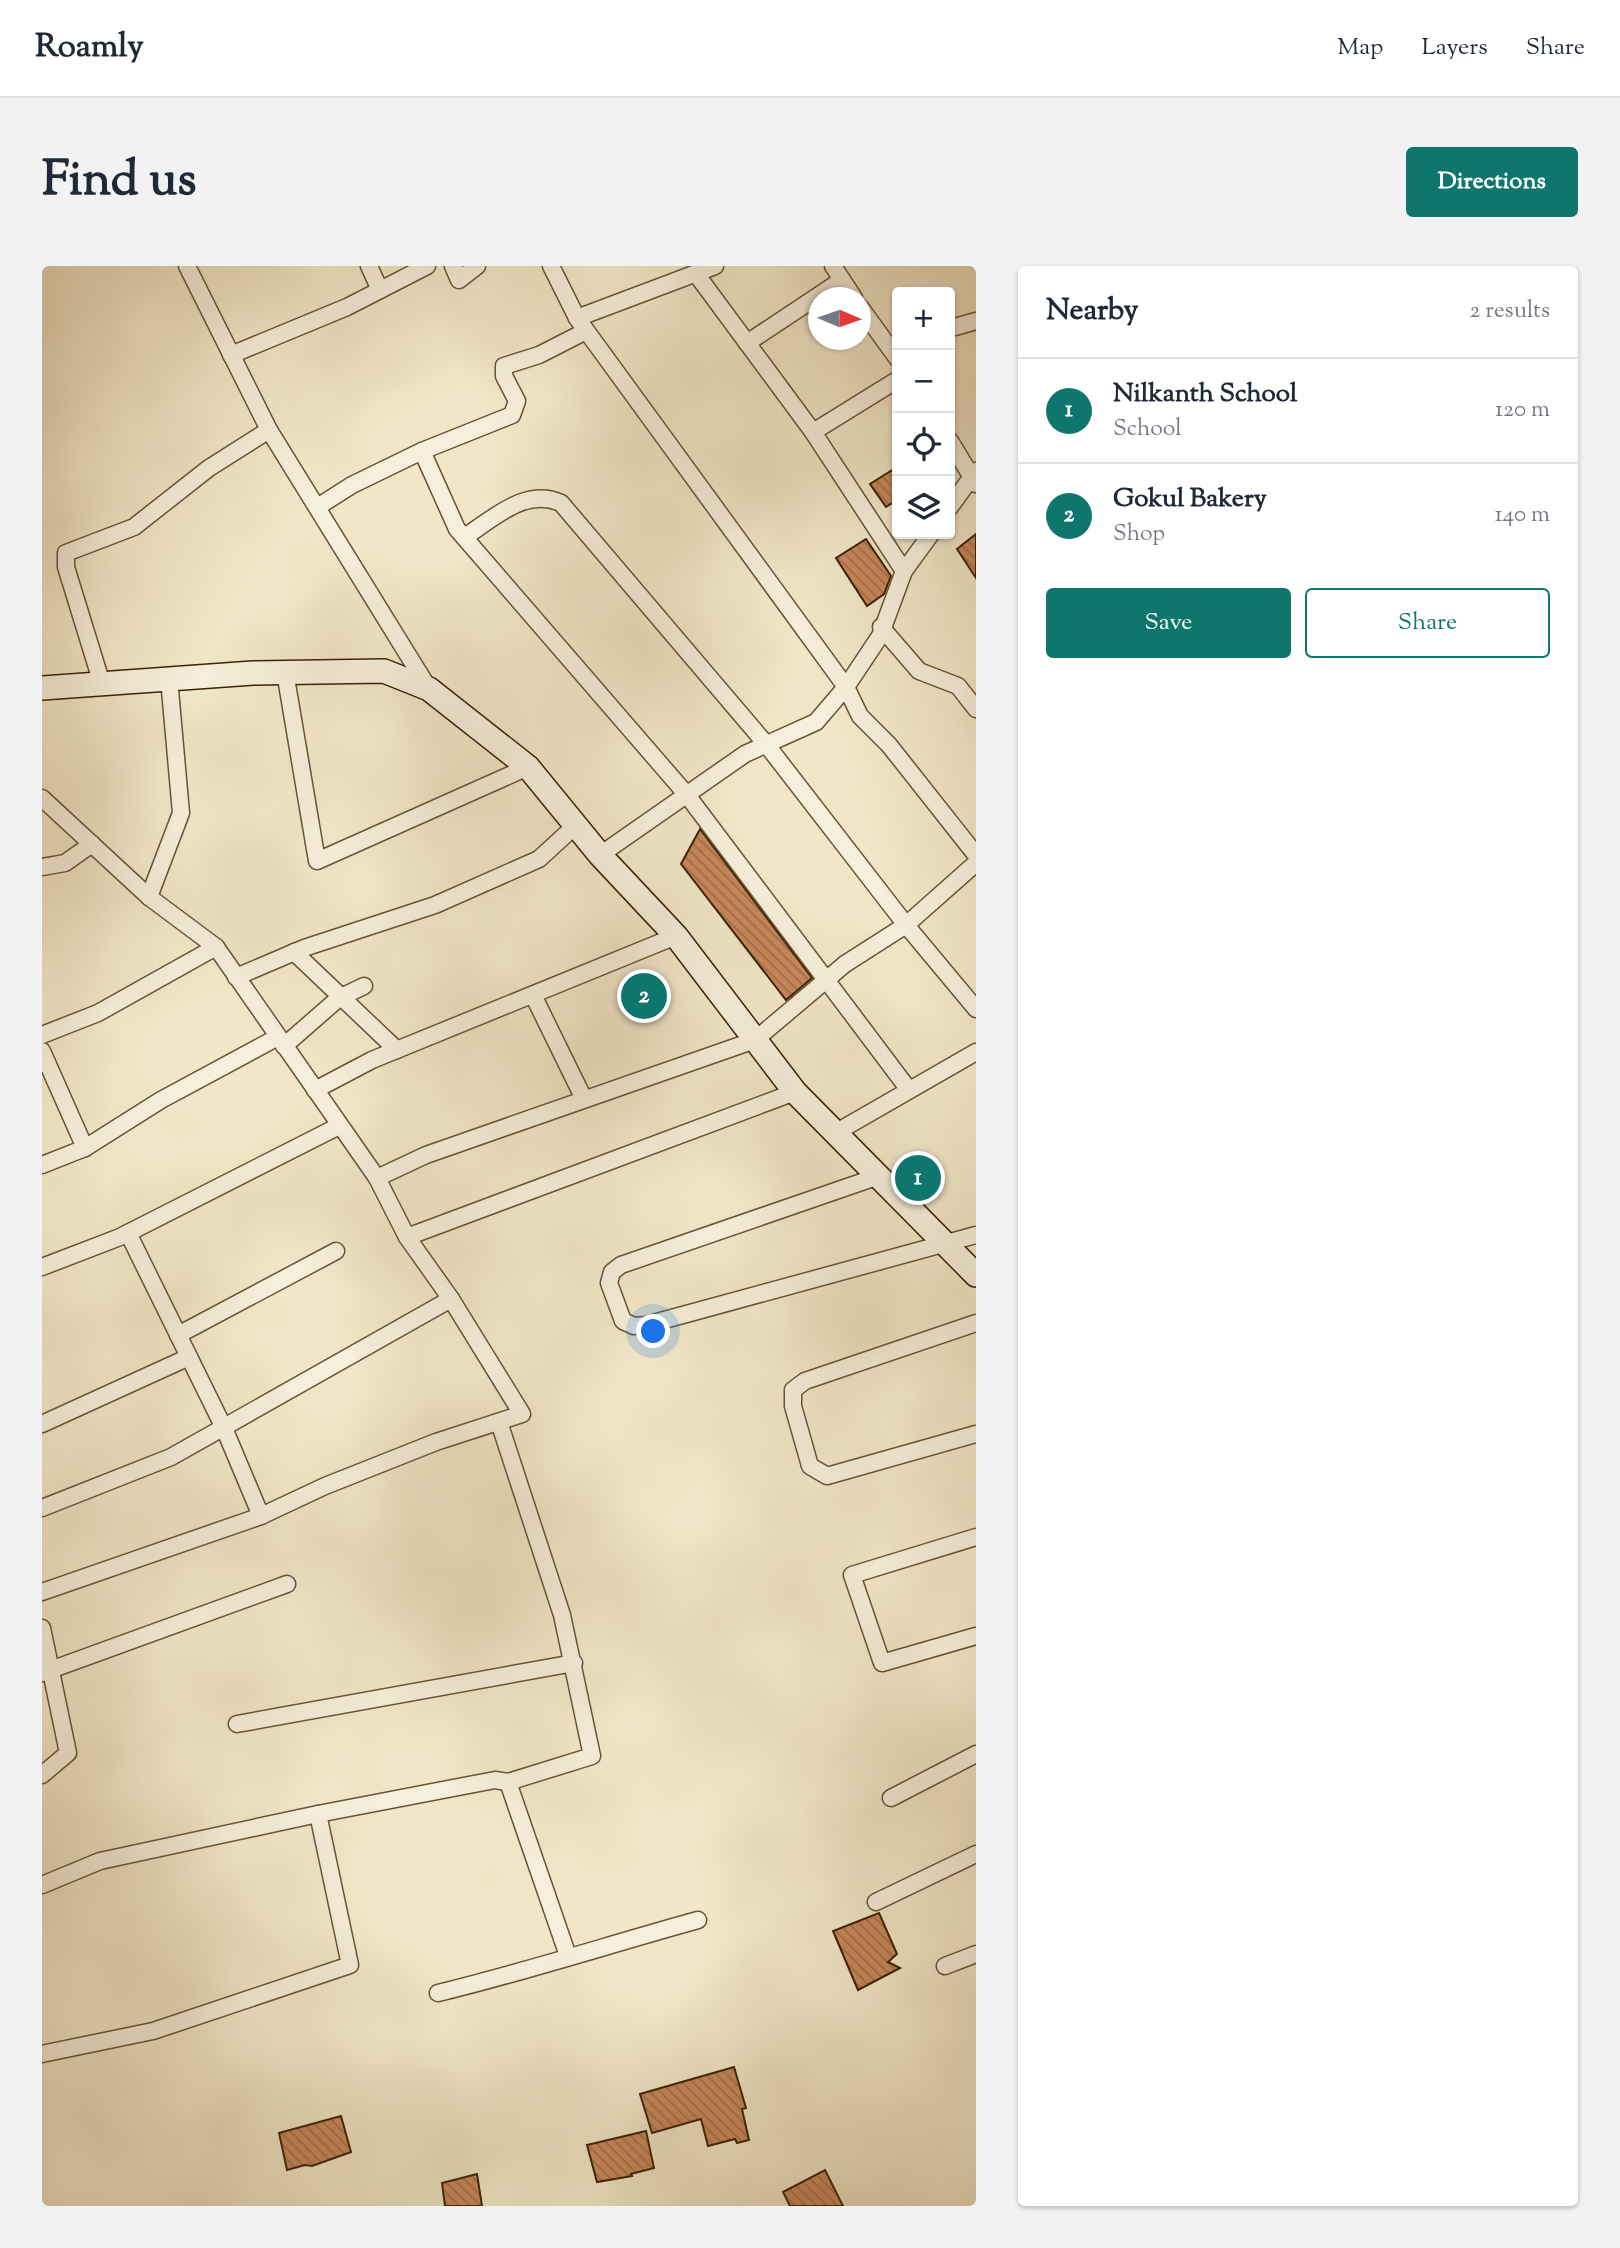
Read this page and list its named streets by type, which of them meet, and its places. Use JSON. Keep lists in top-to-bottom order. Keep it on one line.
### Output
{"north":"right","page":{"header":"Roamly","nav":["Map","Layers","Share"],"title":"Find us","buttons":["Directions",["Save","Share"]],"heading":["Nearby","2 results"],"map_buttons":["+","−"],"list":[{"mark":"1","name":"Nilkanth School","note":"School","value":"120 m"},{"mark":"2","name":"Gokul Bakery","note":"Shop","value":"140 m"}],"pins":["2","1"]}}
